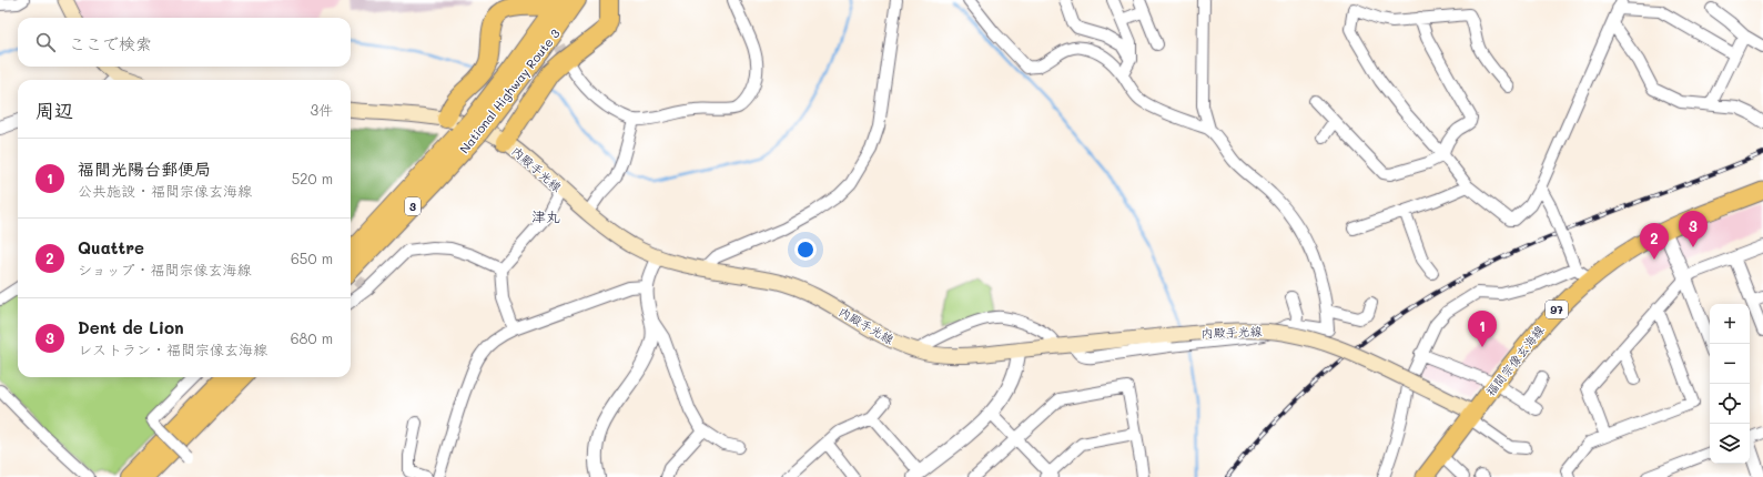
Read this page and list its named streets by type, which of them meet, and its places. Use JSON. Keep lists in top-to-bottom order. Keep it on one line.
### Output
{"streets":{"highway":["National Highway Route 3","3"],"main road":["内殿手光線","97","福間宗像玄海線"]},"crossings":[["内殿手光線","福間宗像玄海線"]],"districts":["津丸"],"page":{"search":"ここで検索","heading":["周辺","3件"],"list":[{"mark":"1","name":"福間光陽台郵便局","note":"公共施設 · 福間宗像玄海線","value":"520 m"},{"mark":"2","name":"Quattre","note":"ショップ · 福間宗像玄海線","value":"650 m"},{"mark":"3","name":"Dent de Lion","note":"レストラン · 福間宗像玄海線","value":"680 m"}],"pins":["3","2","1"],"map_buttons":["+","−"]}}
